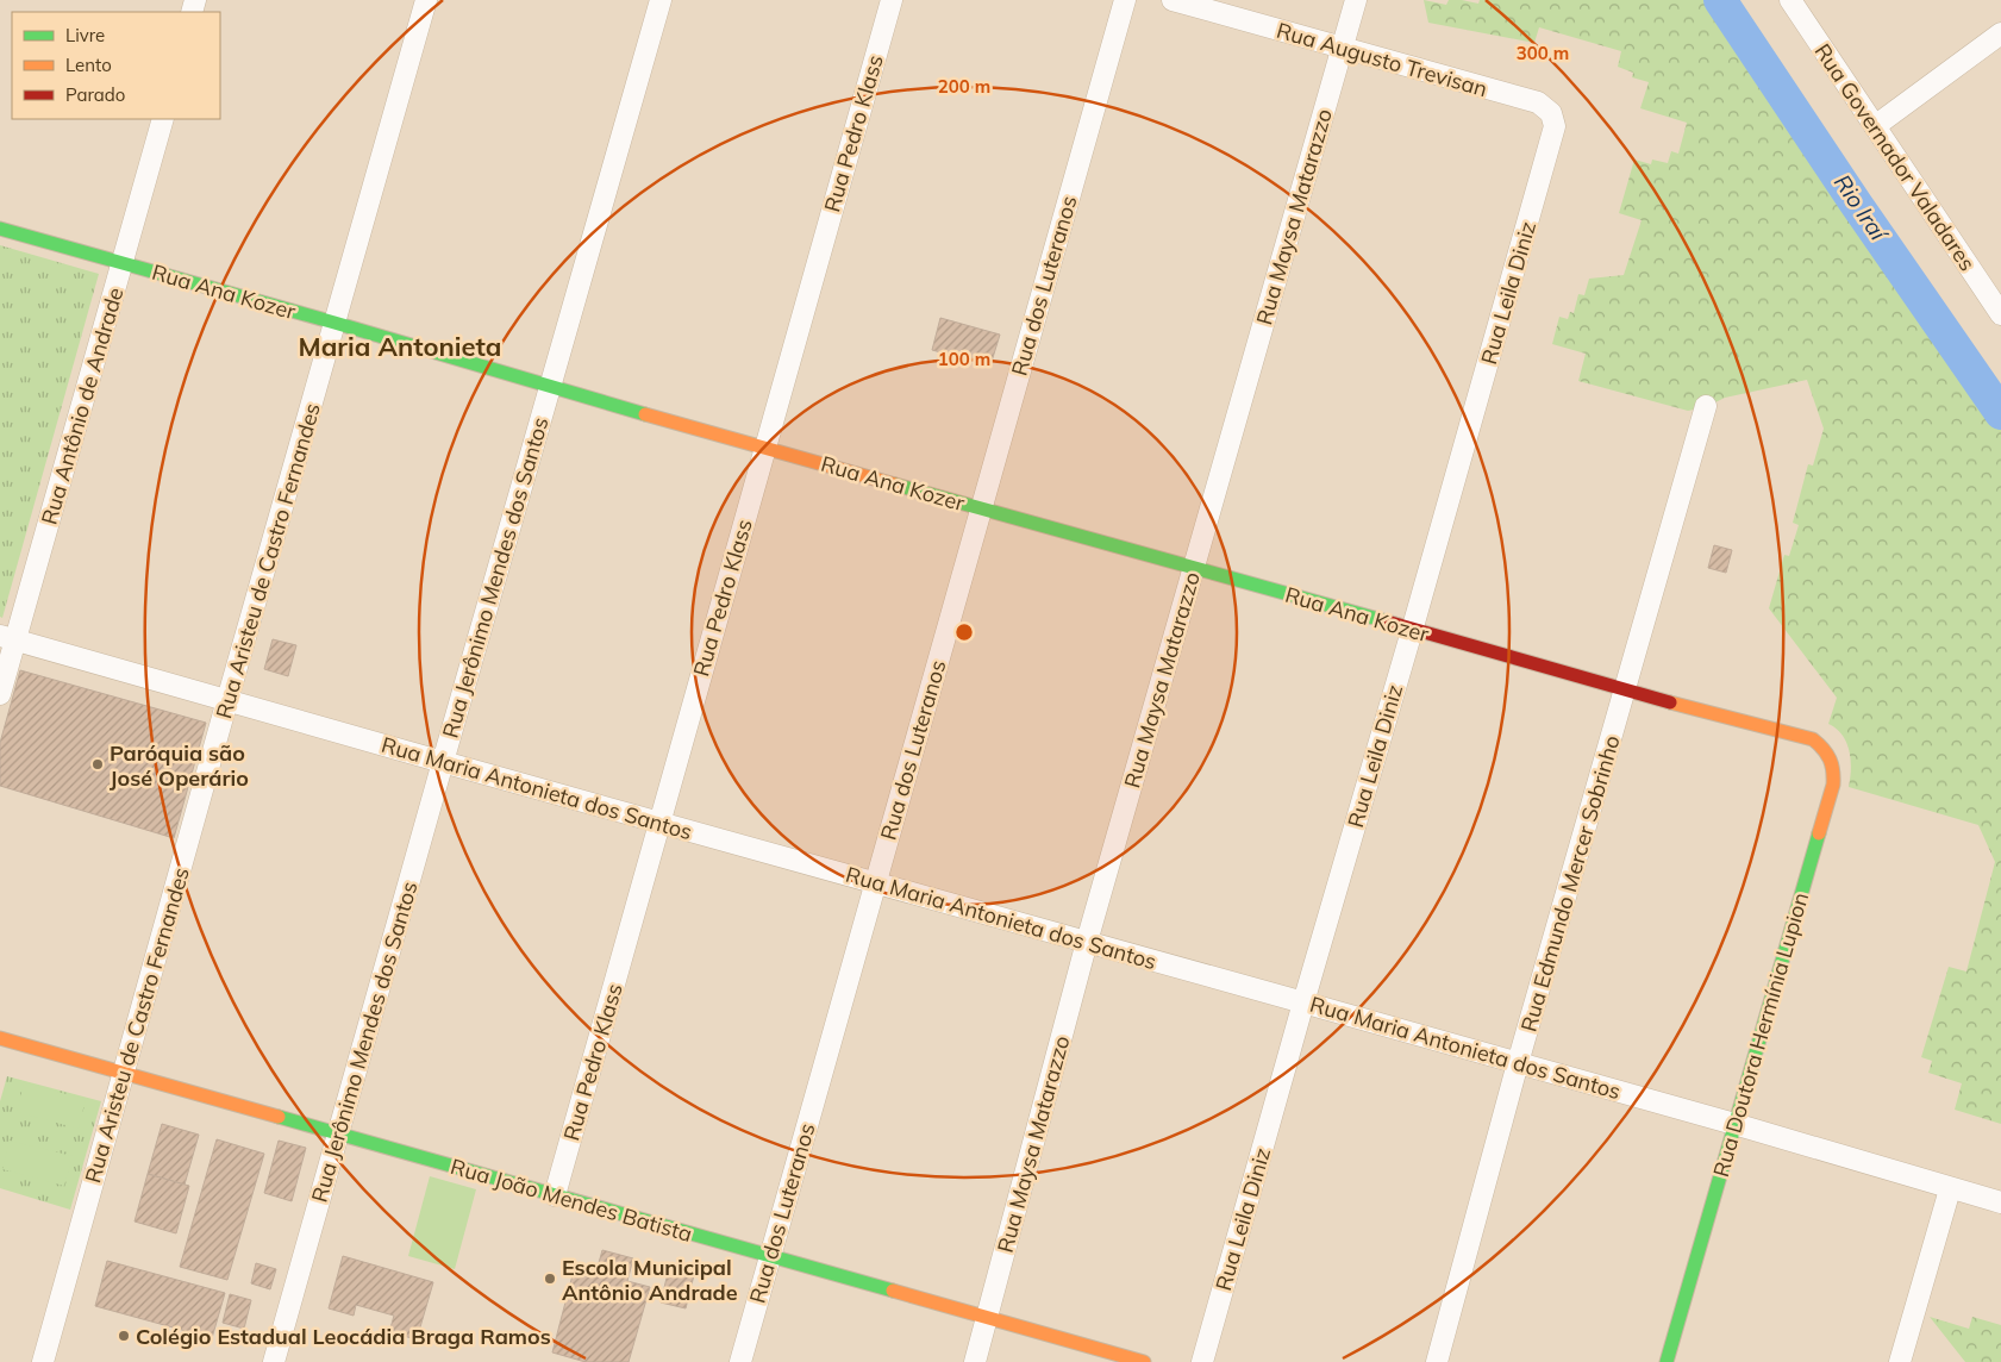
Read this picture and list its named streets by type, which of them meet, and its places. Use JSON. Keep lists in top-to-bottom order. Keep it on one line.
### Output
{"streets":{"street":["Rua Augusto Trevisan","Rua Pedro Klass","Rua Governador Valadares","Rua Maysa Matarazzo","Rua dos Luteranos","Rua Ana Kozer","Rua Leila Diniz","Rua Antônio de Andrade","Rua Aristeu de Castro Fernandes","Rua Jerônimo Mendes dos Santos","Rua Maria Antonieta dos Santos","Rua Edmundo Mercer Sobrinho","Rua Doutora Hermínia Lupion","Rua João Mendes Batista"]},"crossings":[["Rua Augusto Trevisan","Rua Maysa Matarazzo"],["Rua Augusto Trevisan","Rua Leila Diniz"],["Rua Pedro Klass","Rua Ana Kozer"],["Rua Pedro Klass","Rua Maria Antonieta dos Santos"],["Rua Pedro Klass","Rua João Mendes Batista"],["Rua Maysa Matarazzo","Rua Ana Kozer"],["Rua Maysa Matarazzo","Rua Maria Antonieta dos Santos"],["Rua Maysa Matarazzo","Rua João Mendes Batista"],["Rua dos Luteranos","Rua Ana Kozer"],["Rua dos Luteranos","Rua Maria Antonieta dos Santos"],["Rua dos Luteranos","Rua João Mendes Batista"],["Rua Ana Kozer","Rua Leila Diniz"],["Rua Ana Kozer","Rua Antônio de Andrade"],["Rua Ana Kozer","Rua Aristeu de Castro Fernandes"],["Rua Ana Kozer","Rua Jerônimo Mendes dos Santos"],["Rua Ana Kozer","Rua Edmundo Mercer Sobrinho"],["Rua Ana Kozer","Rua Doutora Hermínia Lupion"],["Rua Leila Diniz","Rua Maria Antonieta dos Santos"],["Rua Antônio de Andrade","Rua Maria Antonieta dos Santos"],["Rua Aristeu de Castro Fernandes","Rua Maria Antonieta dos Santos"],["Rua Aristeu de Castro Fernandes","Rua João Mendes Batista"],["Rua Jerônimo Mendes dos Santos","Rua Maria Antonieta dos Santos"],["Rua Jerônimo Mendes dos Santos","Rua João Mendes Batista"],["Rua Maria Antonieta dos Santos","Rua Edmundo Mercer Sobrinho"],["Rua Maria Antonieta dos Santos","Rua Doutora Hermínia Lupion"]],"districts":["Maria Antonieta"],"water":["Rio Iraí"],"places":["Paróquia são José Operário","Escola Municipal Antônio Andrade","Colégio Estadual Leocádia Braga Ramos"],"legend":["Livre","Lento","Parado"],"rings":["300 m","200 m","100 m"]}
